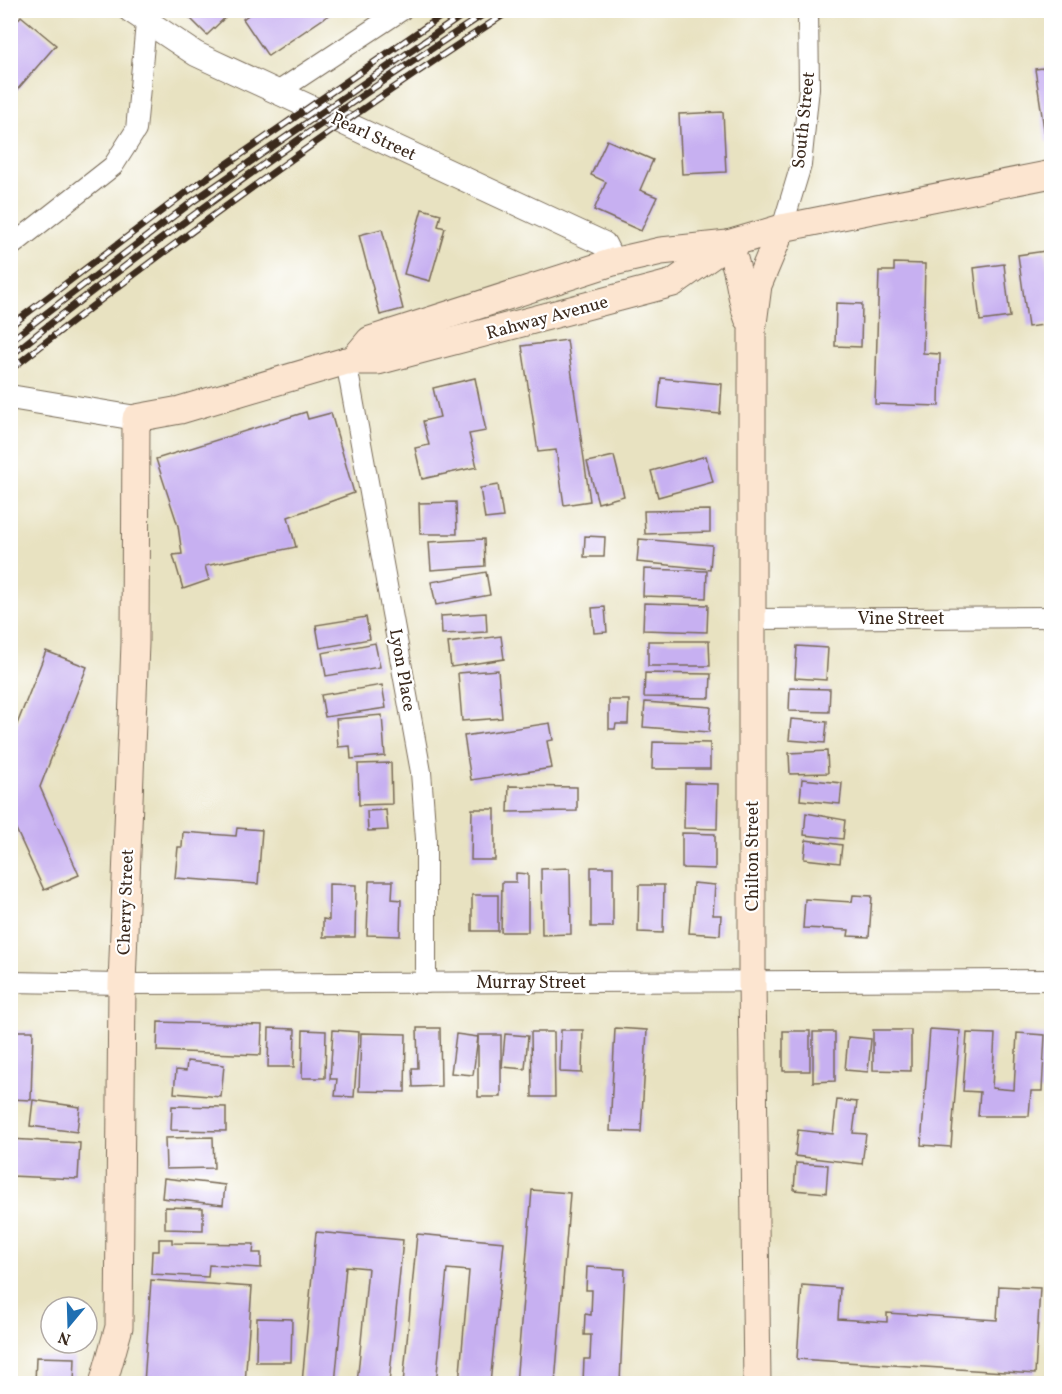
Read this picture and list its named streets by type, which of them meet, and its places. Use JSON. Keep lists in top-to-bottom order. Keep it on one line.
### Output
{"streets":{"main road":["Rahway Avenue","Chilton Street","Cherry Street"],"street":["South Street","Pearl Street","Vine Street","Lyon Place","Murray Street"]},"crossings":[["South Street","Rahway Avenue"],["South Street","Chilton Street"],["Pearl Street","Rahway Avenue"],["Rahway Avenue","Lyon Place"],["Rahway Avenue","Chilton Street"],["Rahway Avenue","Cherry Street"],["Vine Street","Chilton Street"],["Lyon Place","Murray Street"],["Chilton Street","Murray Street"],["Cherry Street","Murray Street"]],"north":"bottom"}
